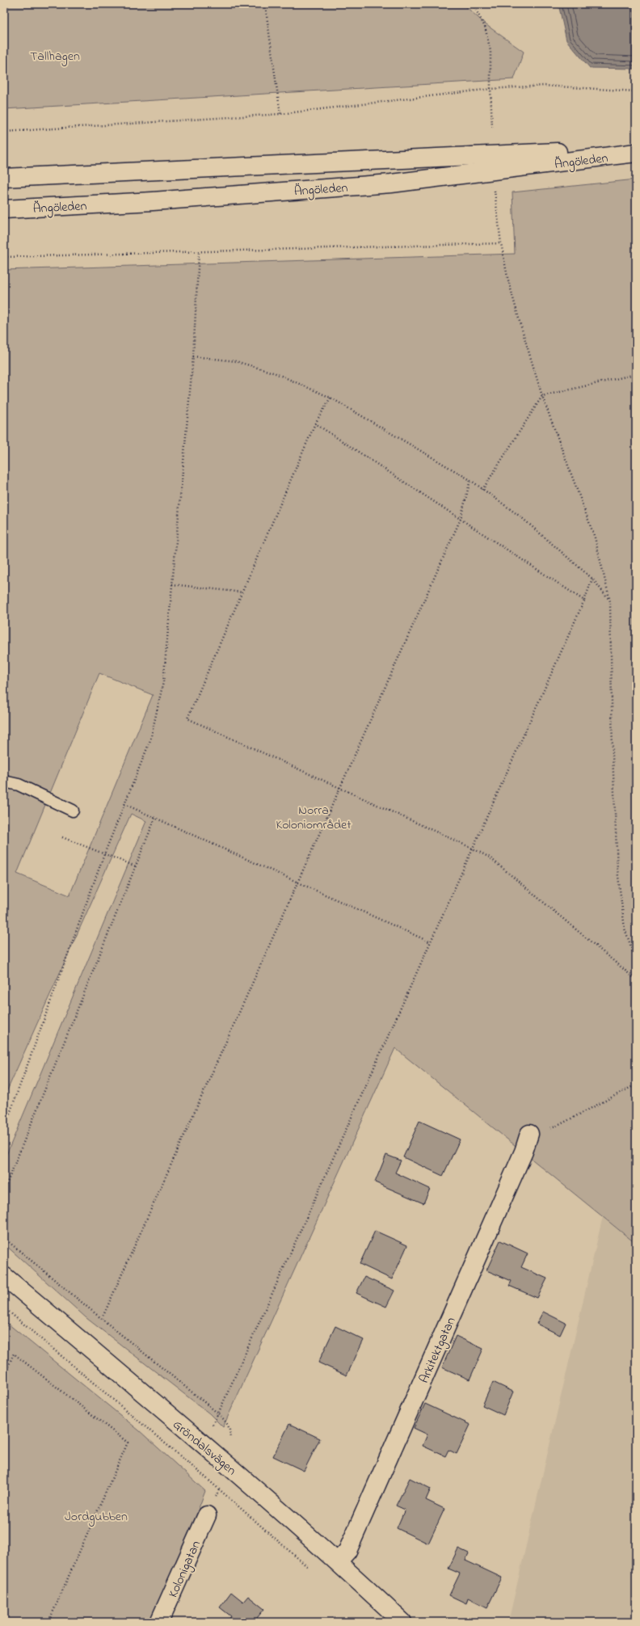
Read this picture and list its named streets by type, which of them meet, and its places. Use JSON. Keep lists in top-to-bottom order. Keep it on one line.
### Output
{"streets":{"main road":["Ängöleden","Arkitektgatan","Gröndalsvägen","Kolonigatan"]},"crossings":[["Arkitektgatan","Gröndalsvägen"]],"parks":["Tallhagen","Norra Koloniområdet","Jordgubben"]}
